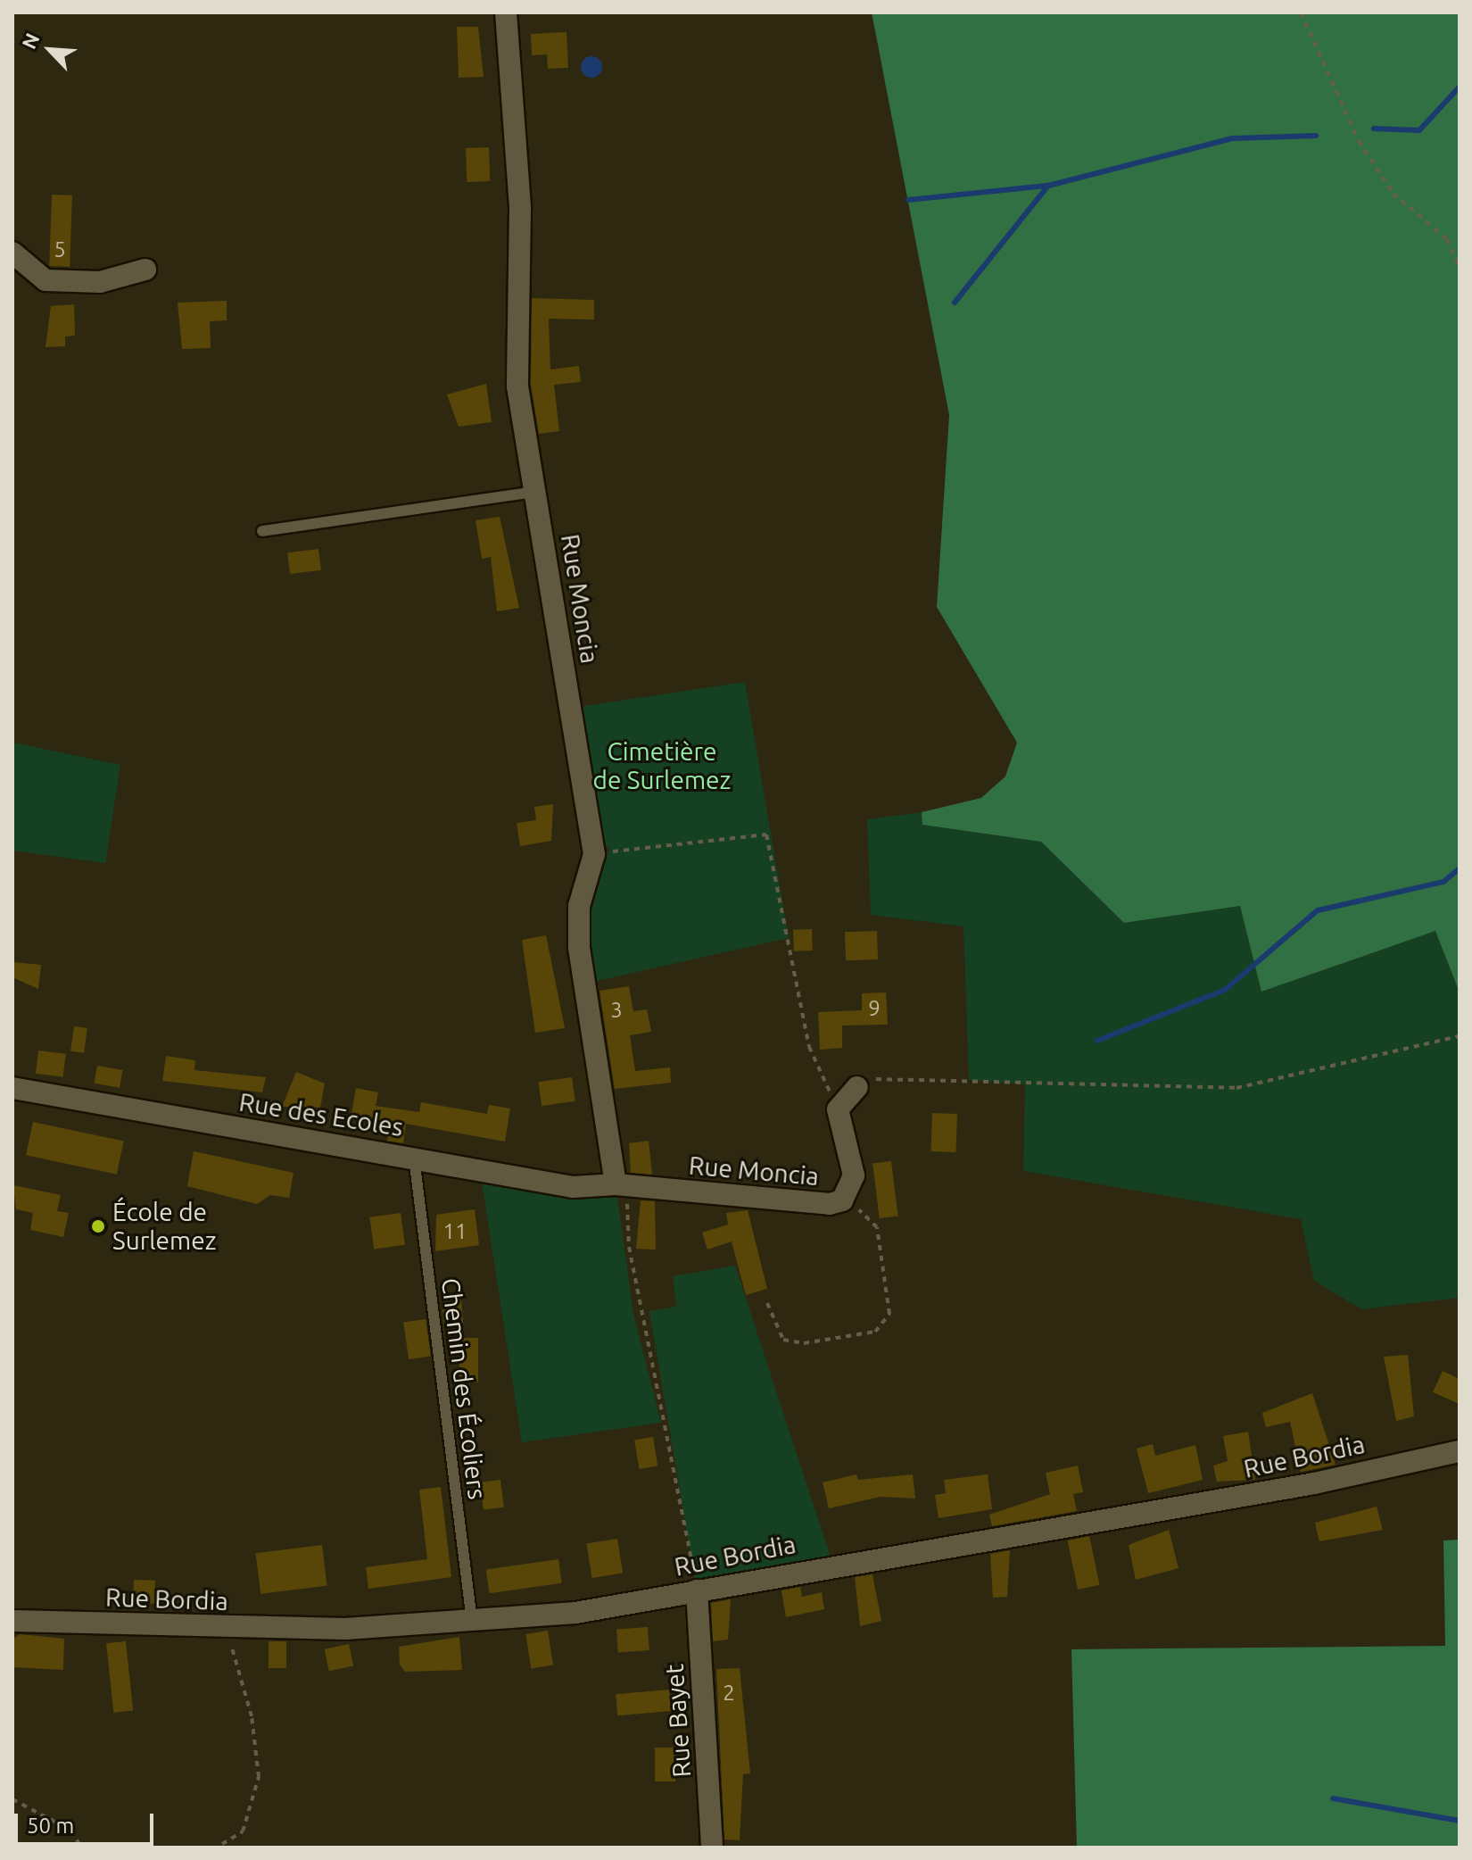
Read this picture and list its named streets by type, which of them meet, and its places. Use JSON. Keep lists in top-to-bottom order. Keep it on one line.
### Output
{"streets":{"street":["Rue Moncia","Rue des Ecoles","Rue Bordia","Rue Bayet"],"lane":["Chemin des Écoliers"]},"crossings":[["Rue Moncia","Rue des Ecoles"],["Rue des Ecoles","Chemin des Écoliers"],["Chemin des Écoliers","Rue Bordia"],["Rue Bordia","Rue Bayet"]],"parks":["Cimetière de Surlemez"],"places":["École de Surlemez"],"house_numbers":["5","9","3","11","2"],"scale_bar":"50 m","north":"top left"}
